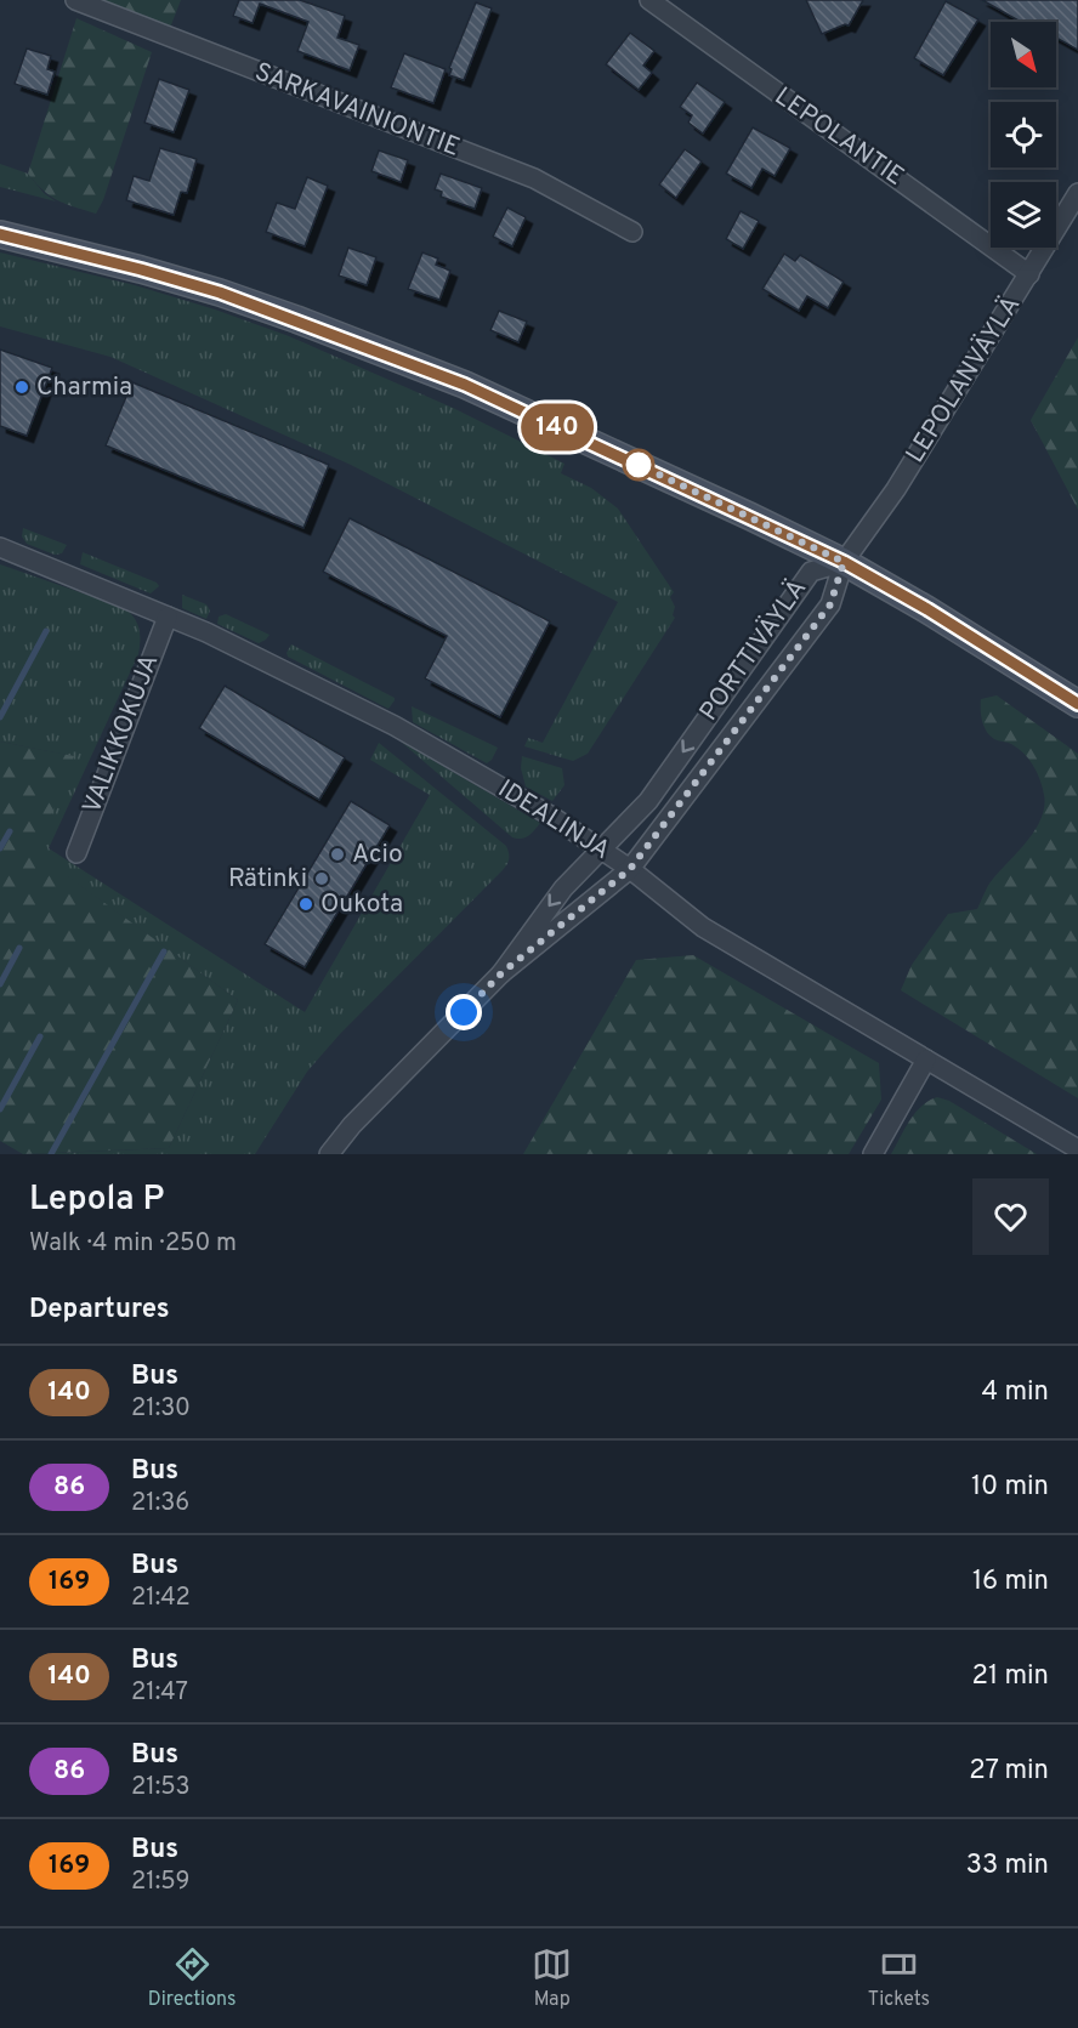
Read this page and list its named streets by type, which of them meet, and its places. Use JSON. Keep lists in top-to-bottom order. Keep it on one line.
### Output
{"streets":{"street":["SARKAVAINIONTIE","LEPOLANTIE","LEPOLANVÄYLÄ","PORTTIVÄYLÄ","VALIKKOKUJA","IDEALINJA"]},"crossings":[["LEPOLANTIE","LEPOLANVÄYLÄ"],["LEPOLANVÄYLÄ","PORTTIVÄYLÄ"],["PORTTIVÄYLÄ","IDEALINJA"],["VALIKKOKUJA","IDEALINJA"]],"places":["Charmia","Acio","Rätinki","Oukota"],"lines":["bus line 140"],"north":"bottom right","page":{"on_map":"140","heading":[["Lepola P","Walk · 4 min · 250 m"],"Departures"],"list":[{"mark":"140","name":"Bus","note":"21:30","value":"4 min"},{"mark":"86","name":"Bus","note":"21:36","value":"10 min"},{"mark":"169","name":"Bus","note":"21:42","value":"16 min"},{"mark":"140","name":"Bus","note":"21:47","value":"21 min"},{"mark":"86","name":"Bus","note":"21:53","value":"27 min"},{"mark":"169","name":"Bus","note":"21:59","value":"33 min"}],"tabs":["Directions","Map","Tickets"]}}
